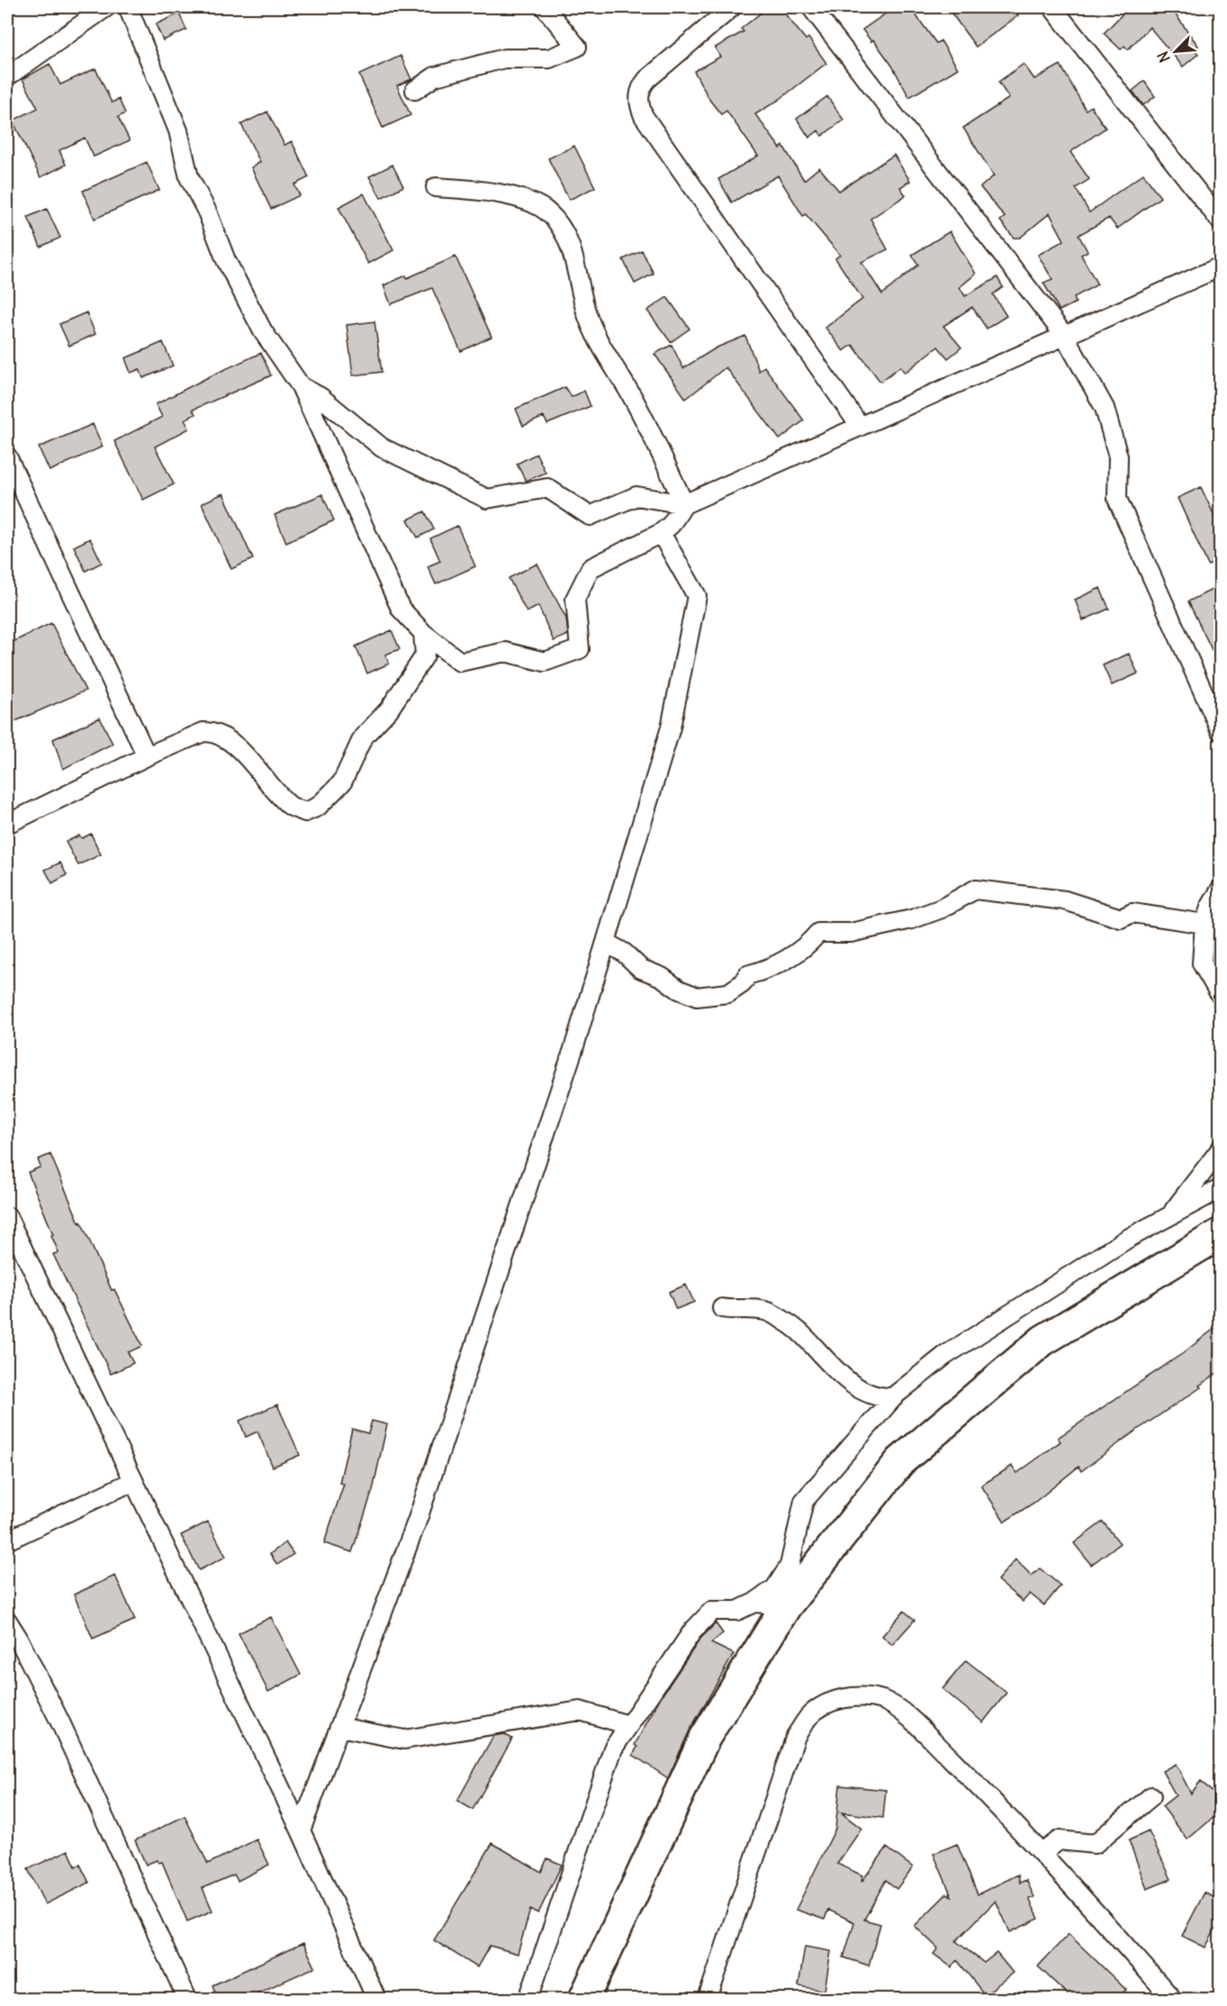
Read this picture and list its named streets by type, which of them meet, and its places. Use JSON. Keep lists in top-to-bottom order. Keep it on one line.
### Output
{"north":"bottom left"}
